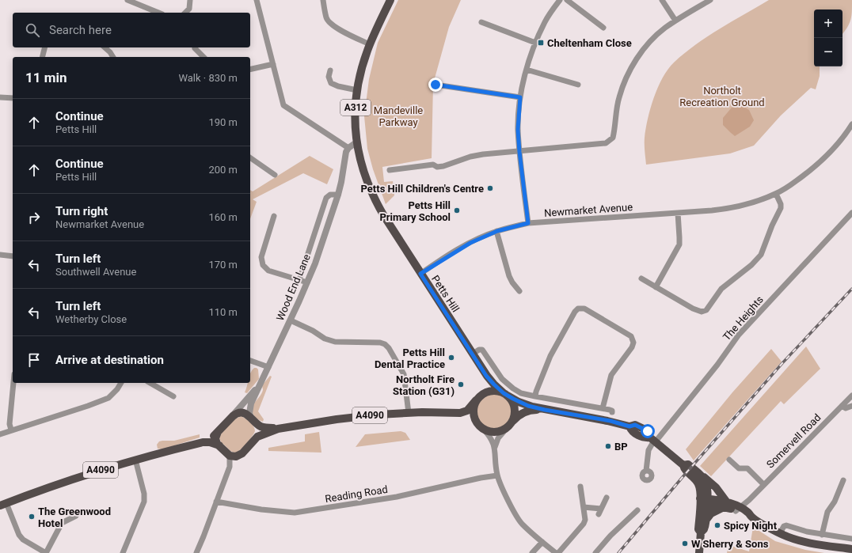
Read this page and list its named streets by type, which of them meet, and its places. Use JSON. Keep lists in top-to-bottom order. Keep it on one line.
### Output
{"streets":{"main road":["A312","Wood End Lane","Petts Hill","A4090"],"street":["Newmarket Avenue","The Heights","Somervell Road","Reading Road"]},"crossings":[["A312","Petts Hill"],["Newmarket Avenue","Petts Hill"],["Wood End Lane","A4090"],["Petts Hill","The Heights"],["Petts Hill","A4090"]],"parks":["Northolt Recreation Ground","Mandeville Parkway"],"places":{"transit":["Cheltenham Close"],"other":["Petts Hill Children's Centre","Petts Hill Primary School","Petts Hill Dental Practice","Northolt Fire Station (G31)","BP","The Greenwood Hotel","Spicy Night","W Sherry & Sons"]},"page":{"map_buttons":["+","−"],"search":"Search here","heading":["11 min","Walk · 830 m"],"list":[["Continue","Petts Hill","190 m"],["Continue","Petts Hill","200 m"],["Turn right","Newmarket Avenue","160 m"],["Turn left","Southwell Avenue","170 m"],["Turn left","Wetherby Close","110 m"],"Arrive at destination"]}}
